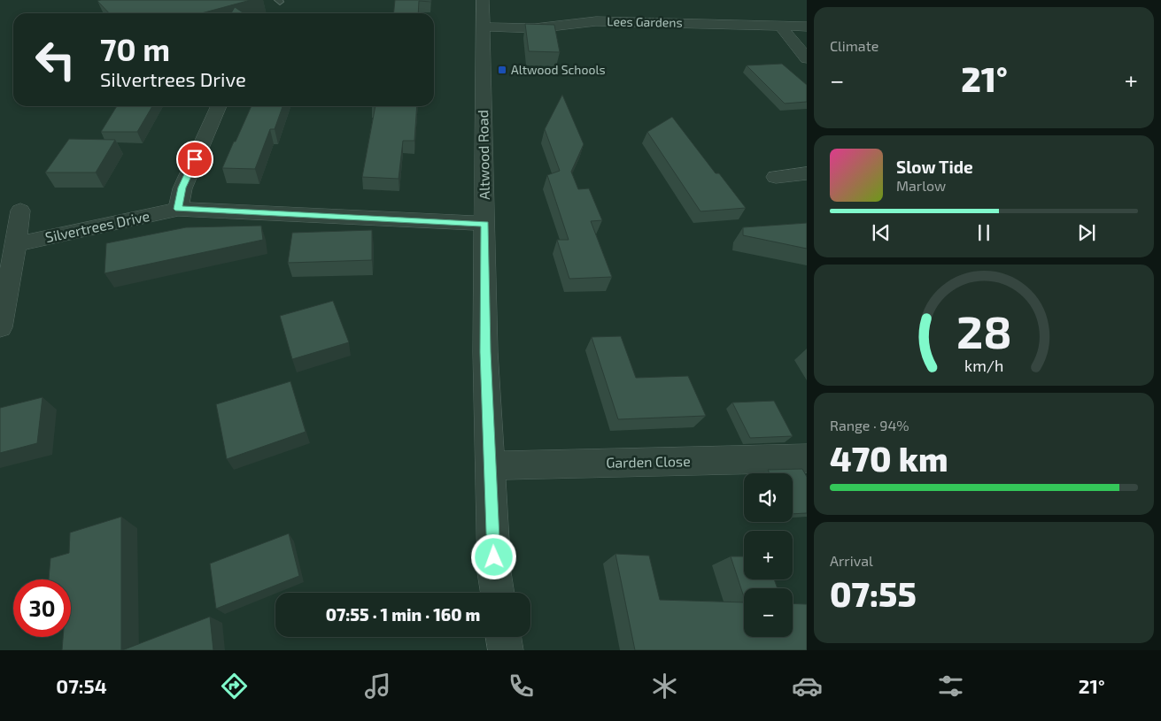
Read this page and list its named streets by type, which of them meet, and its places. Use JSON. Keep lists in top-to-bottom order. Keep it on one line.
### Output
{"streets":{"street":["Lees Gardens","Altwood Road","Silvertrees Drive","Garden Close"]},"crossings":[["Lees Gardens","Altwood Road"],["Altwood Road","Silvertrees Drive"],["Altwood Road","Garden Close"]],"places":{"transit":["Altwood Schools"]},"page":{"tile":["Climate",["Range · 94%","470 km"],["Arrival","07:55"]],"turn":["70 m","Silvertrees Drive"],"heat":["−","21°","+"],"song":["Slow Tide","Marlow"],"map_buttons":["+","−"],"limit":"30","trip":"07:55 · 1 min · 160 m","tabs":["07:54","21°"],"gauge":["28","km/h"]}}
